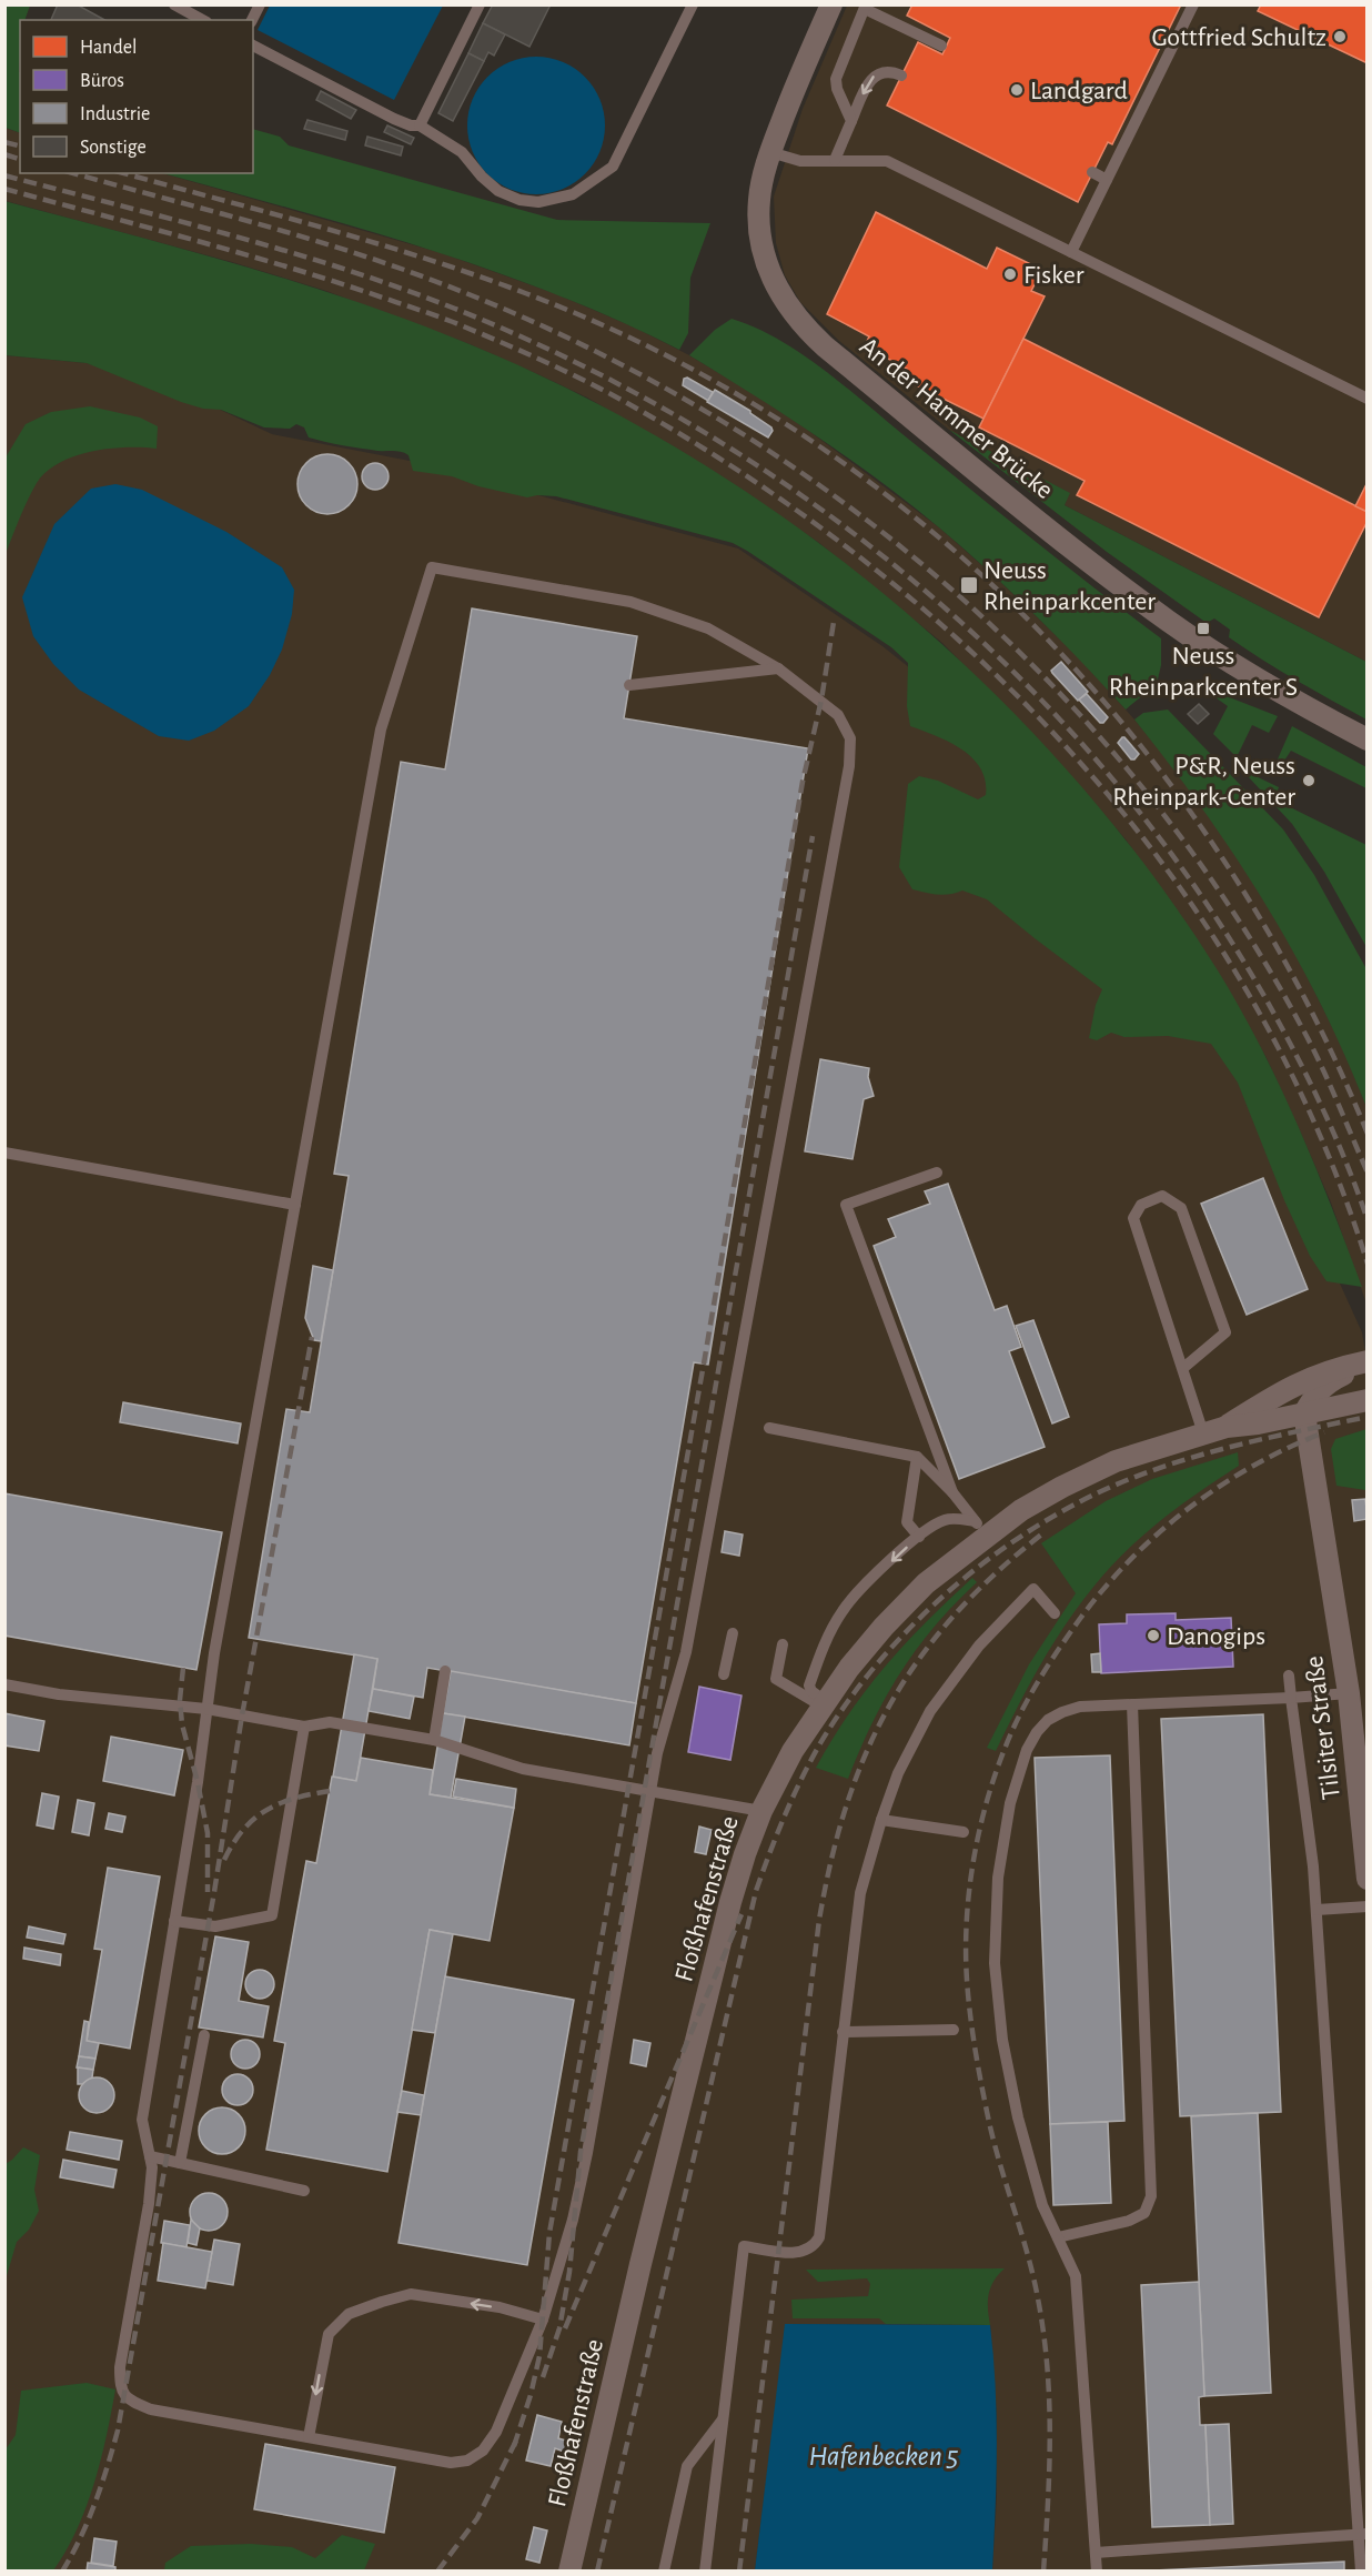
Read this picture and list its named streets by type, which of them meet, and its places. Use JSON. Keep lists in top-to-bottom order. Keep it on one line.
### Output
{"streets":{"street":["An der Hammer Brücke","Tilsiter Straße","Floßhafenstraße"]},"crossings":[["Tilsiter Straße","Floßhafenstraße"]],"water":["Hafenbecken 5"],"places":{"other":["Gottfried Schultz","Landgard","Fisker","P&R, Neuss Rheinpark-Center","Danogips"],"transit":["Neuss Rheinparkcenter","Neuss Rheinparkcenter S"]},"legend":["Handel","Büros","Industrie","Sonstige"]}
